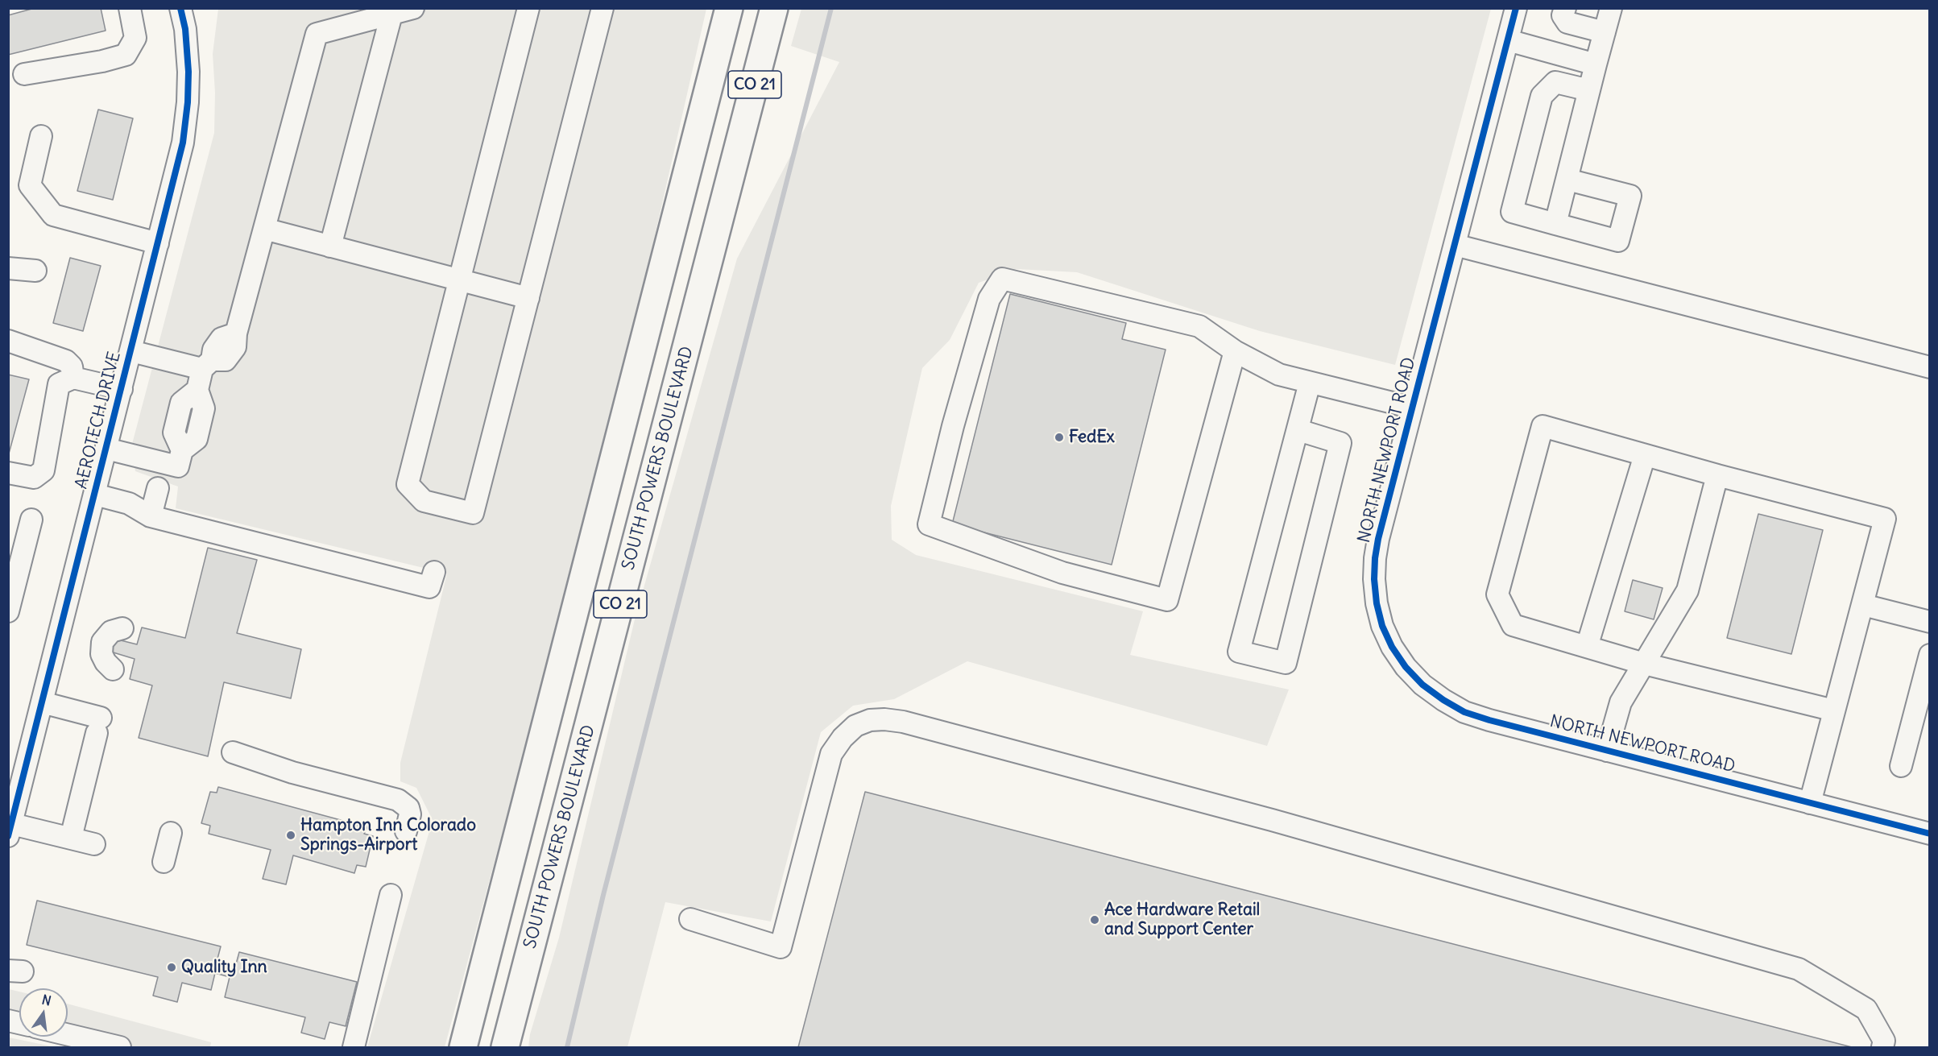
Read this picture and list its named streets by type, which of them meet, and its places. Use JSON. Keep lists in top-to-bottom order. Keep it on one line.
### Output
{"streets":{"highway":["CO 21","SOUTH POWERS BOULEVARD"],"street":["AEROTECH DRIVE","NORTH NEWPORT ROAD"]},"places":["FedEx","Hampton Inn Colorado Springs-Airport","Ace Hardware Retail and Support Center","Quality Inn"],"north":"top"}
